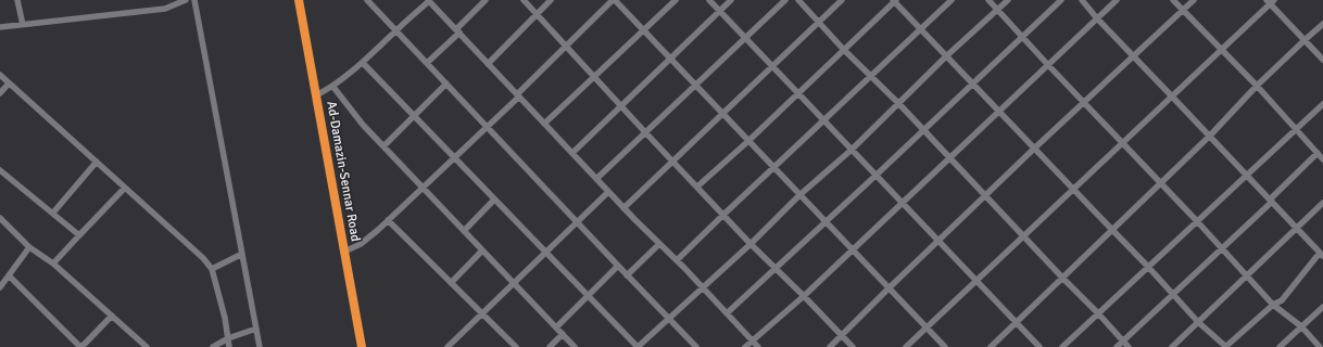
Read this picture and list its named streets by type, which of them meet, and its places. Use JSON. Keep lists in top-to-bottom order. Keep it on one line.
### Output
{"streets":{"highway":["Ad-Damazin-Sennar Road"]}}
